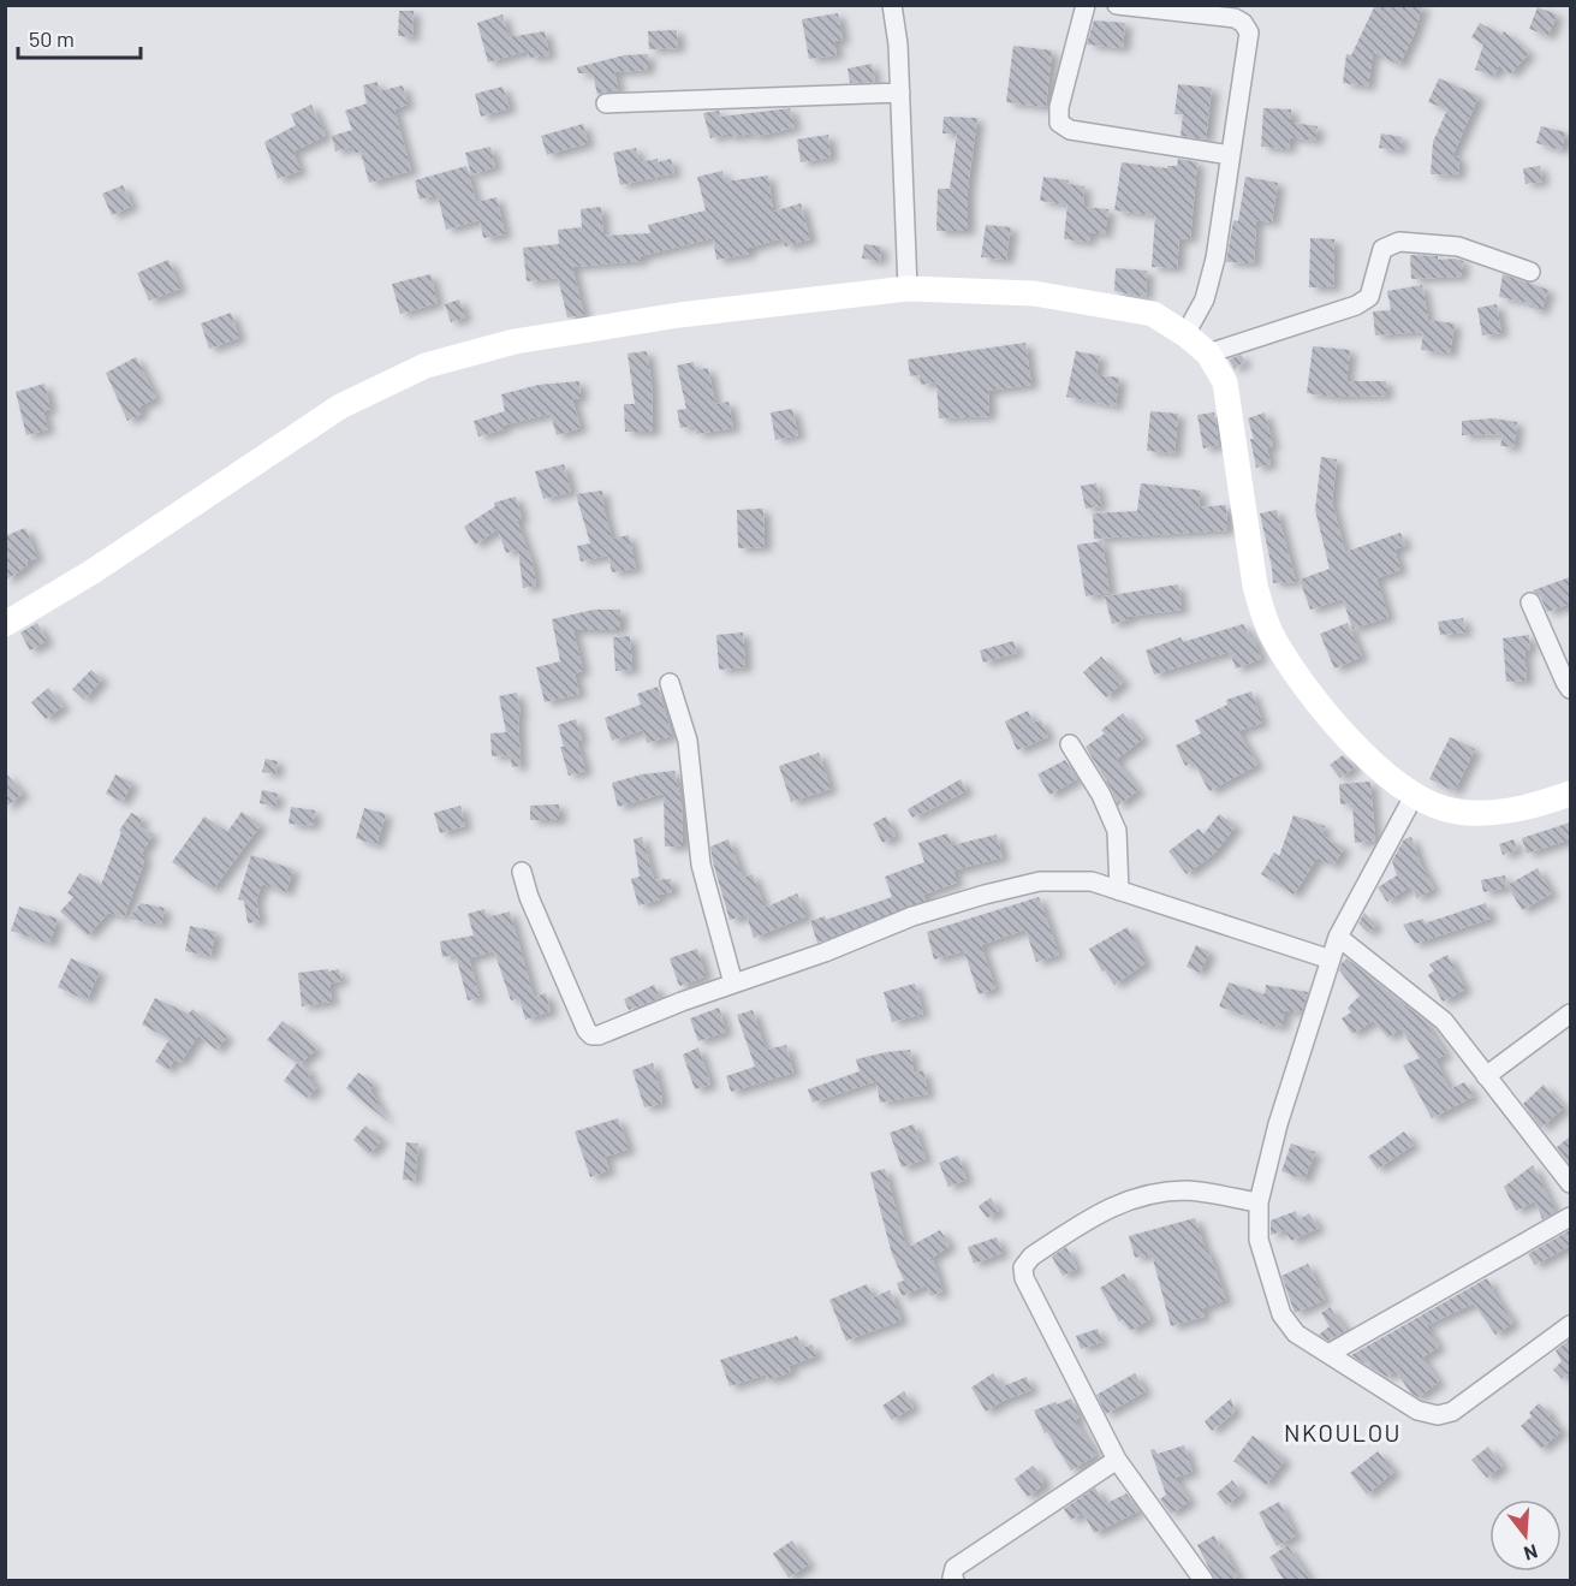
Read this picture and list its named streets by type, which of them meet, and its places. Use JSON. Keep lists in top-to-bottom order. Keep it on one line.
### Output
{"districts":["NKOULOU"],"scale_bar":"50 m","north":"bottom"}
